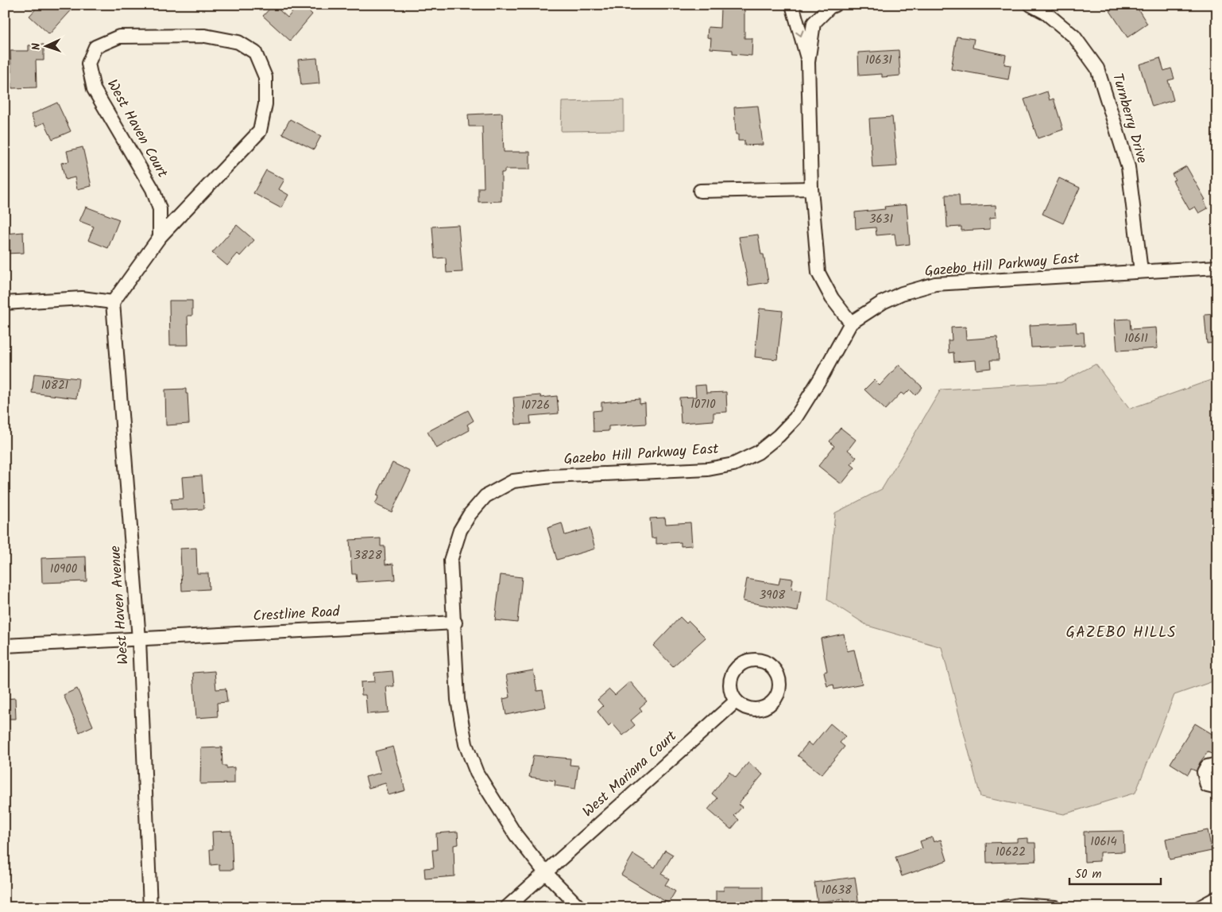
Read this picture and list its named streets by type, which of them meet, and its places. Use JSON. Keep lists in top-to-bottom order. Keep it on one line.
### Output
{"streets":{"street":["Turnberry Drive","West Haven Court","Gazebo Hill Parkway East","West Haven Avenue","Crestline Road","West Mariana Court"]},"crossings":[["Turnberry Drive","Gazebo Hill Parkway East"],["West Haven Court","West Haven Avenue"],["Gazebo Hill Parkway East","Crestline Road"],["Gazebo Hill Parkway East","West Mariana Court"],["West Haven Avenue","Crestline Road"]],"districts":["GAZEBO HILLS"],"house_numbers":["10631","3631","10611","10821","10710","10726","3828","10900","3908","10614","10622","10638"],"scale_bar":"50 m","north":"left"}
